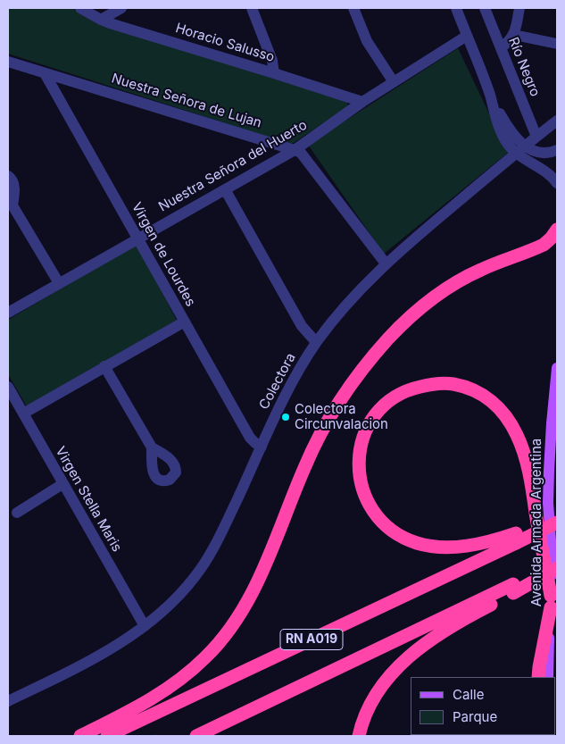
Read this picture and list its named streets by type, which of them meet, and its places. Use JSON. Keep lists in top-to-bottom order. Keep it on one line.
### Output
{"streets":{"highway":["RN A019"],"main road":["Avenida Armada Argentina"],"street":["Horacio Salusso","Río Negro","Nuestra Señora de Lujan","Nuestra Señora del Huerto","Virgen de Lourdes","Colectora","Virgen Stella Maris"]},"crossings":[["Horacio Salusso","Nuestra Señora del Huerto"],["Río Negro","Colectora"],["Nuestra Señora de Lujan","Nuestra Señora del Huerto"],["Nuestra Señora de Lujan","Virgen de Lourdes"],["Nuestra Señora de Lujan","Colectora"],["Nuestra Señora del Huerto","Virgen de Lourdes"],["Virgen de Lourdes","Colectora"],["Colectora","Virgen Stella Maris"]],"places":["Colectora Circunvalacion"],"legend":["Calle","Parque"]}
